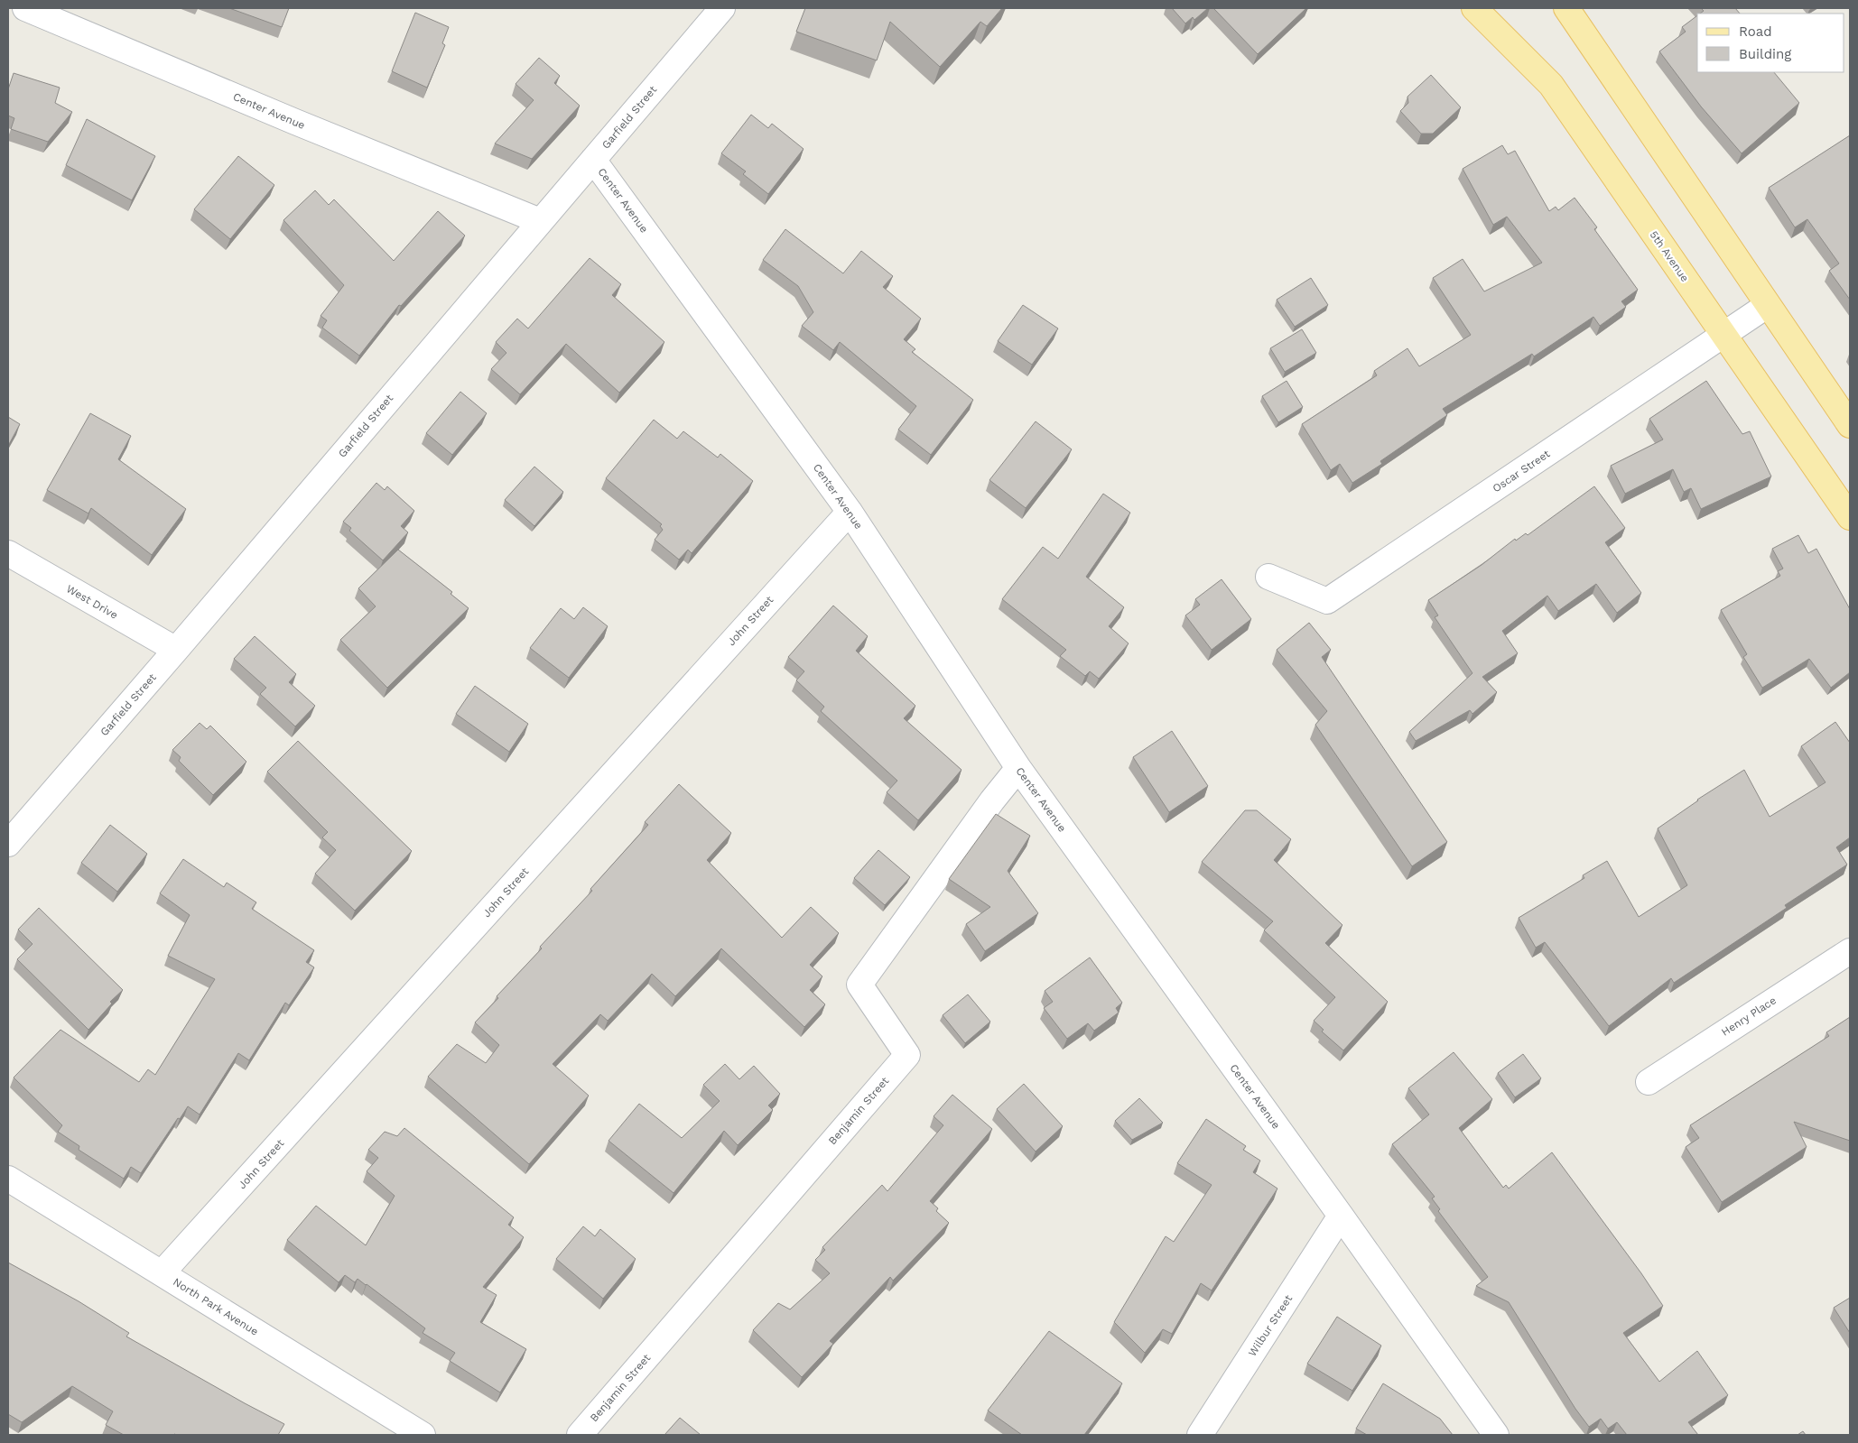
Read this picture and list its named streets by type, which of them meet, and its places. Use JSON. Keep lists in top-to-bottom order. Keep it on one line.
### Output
{"streets":{"main road":["5th Avenue"],"street":["Center Avenue","Garfield Street","Oscar Street","West Drive","John Street","Henry Place","Benjamin Street","North Park Avenue","Wilbur Street"]},"crossings":[["Center Avenue","Garfield Street"],["Center Avenue","John Street"],["Center Avenue","Benjamin Street"],["Center Avenue","Wilbur Street"],["Garfield Street","West Drive"],["5th Avenue","Oscar Street"],["John Street","North Park Avenue"]],"legend":["Road","Building"]}
